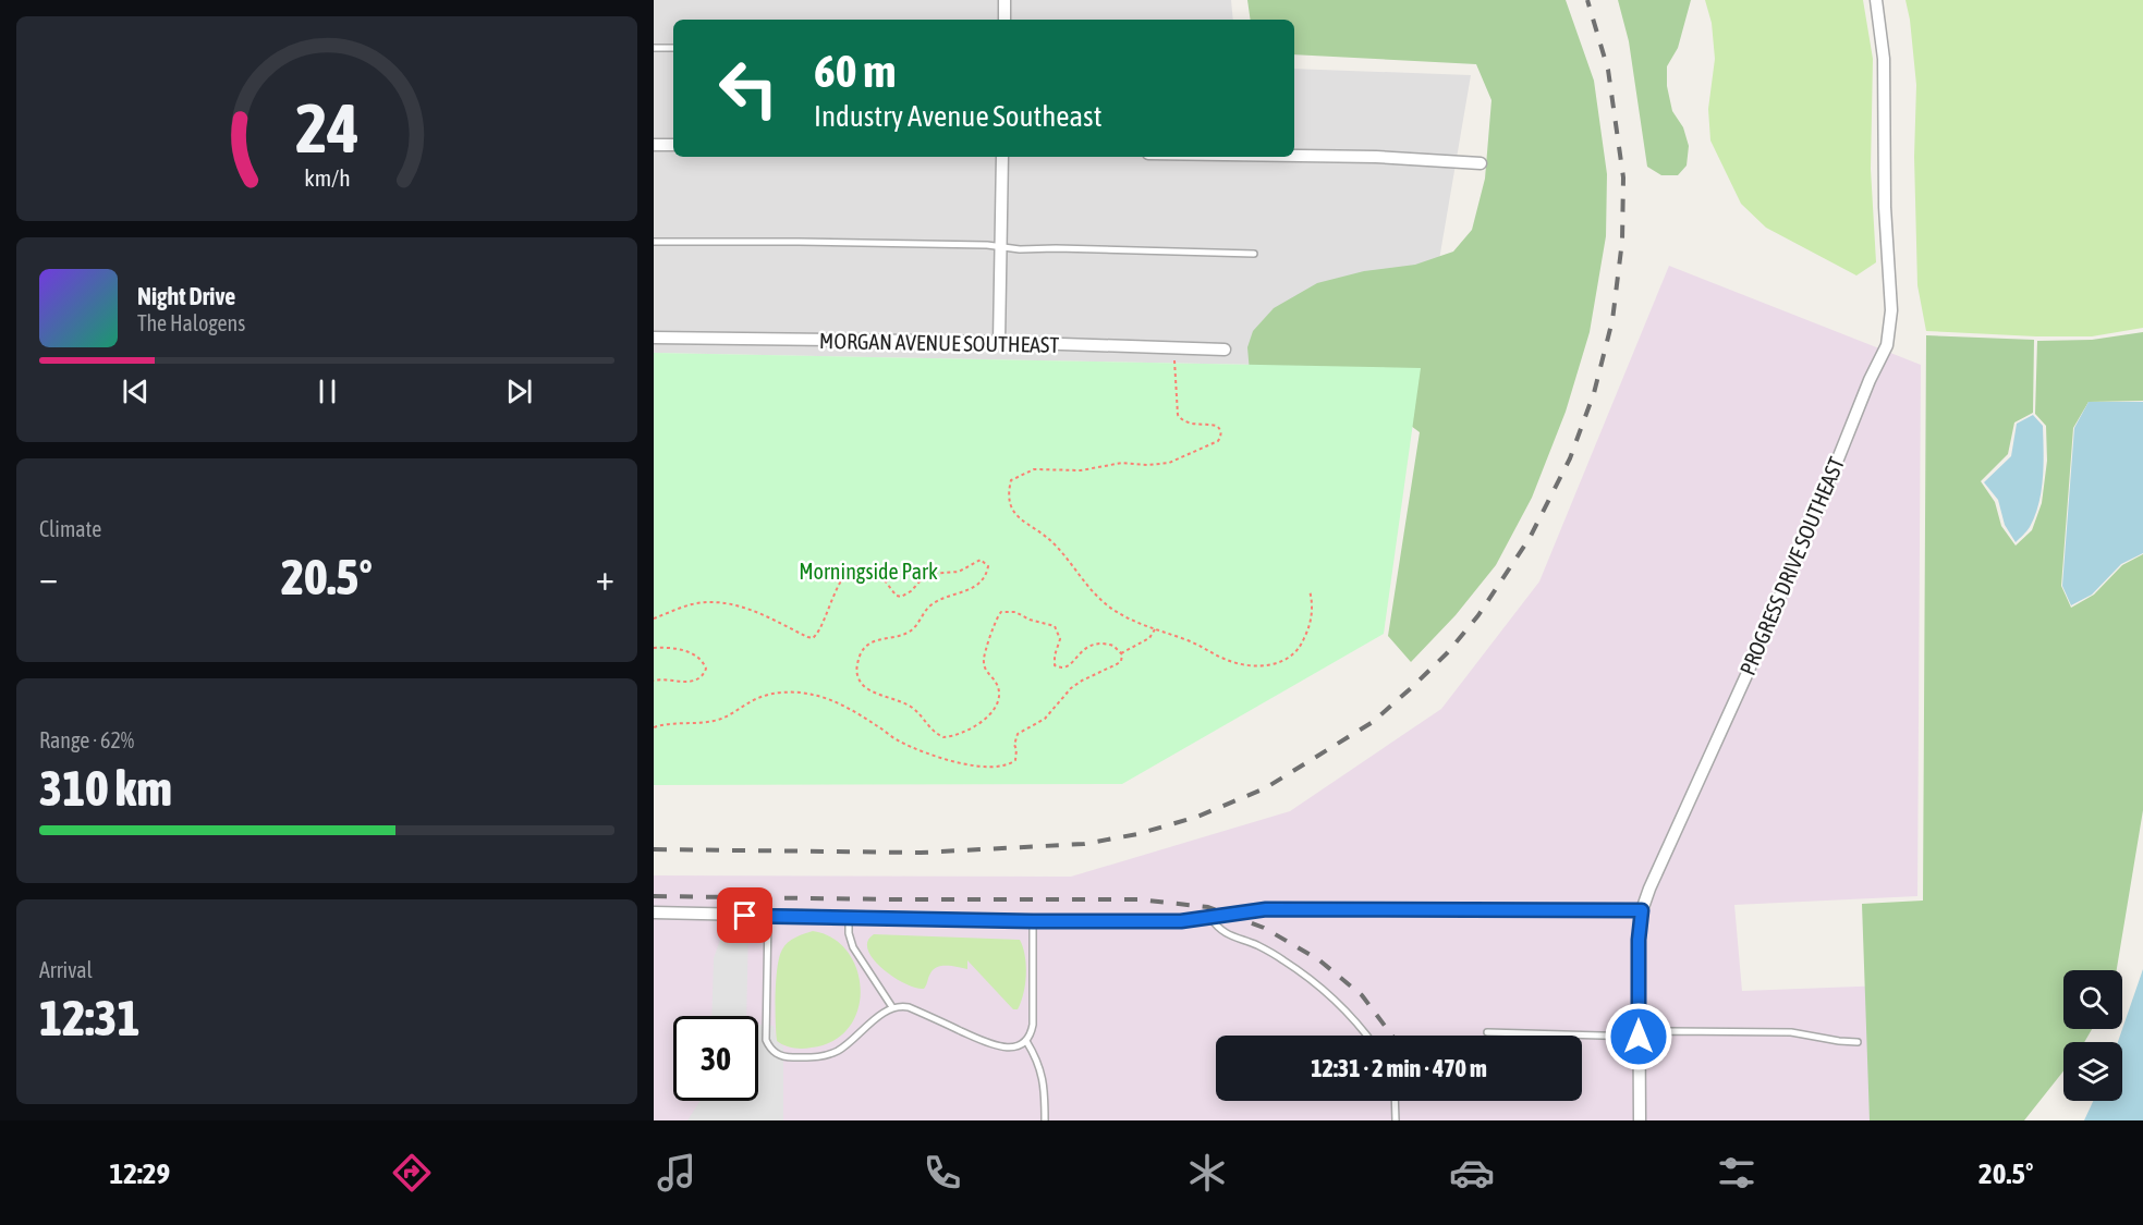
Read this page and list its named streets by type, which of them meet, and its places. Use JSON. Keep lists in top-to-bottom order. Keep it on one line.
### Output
{"streets":{"street":["MORGAN AVENUE SOUTHEAST","PROGRESS DRIVE SOUTHEAST"]},"parks":["Morningside Park"],"page":{"turn":["60 m","Industry Avenue Southeast"],"song":["Night Drive","The Halogens"],"tile":["Climate",["Range · 62%","310 km"],["Arrival","12:31"]],"heat":["−","20.5°","+"],"limit":"30","trip":"12:31 · 2 min · 470 m","tabs":["12:29","20.5°"],"gauge":["24","km/h"]}}
